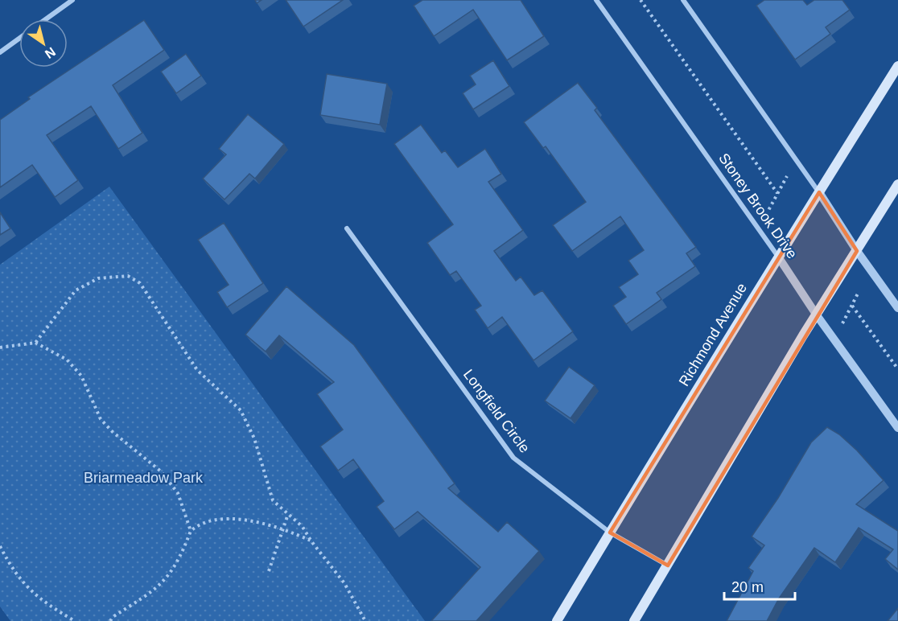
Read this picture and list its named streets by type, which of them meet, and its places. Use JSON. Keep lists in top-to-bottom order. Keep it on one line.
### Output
{"streets":{"main road":["Richmond Avenue"],"street":["Stoney Brook Drive","Longfield Circle"]},"crossings":[["Stoney Brook Drive","Richmond Avenue"],["Richmond Avenue","Longfield Circle"]],"parks":["Briarmeadow Park"],"scale_bar":"20 m","north":"bottom right"}
